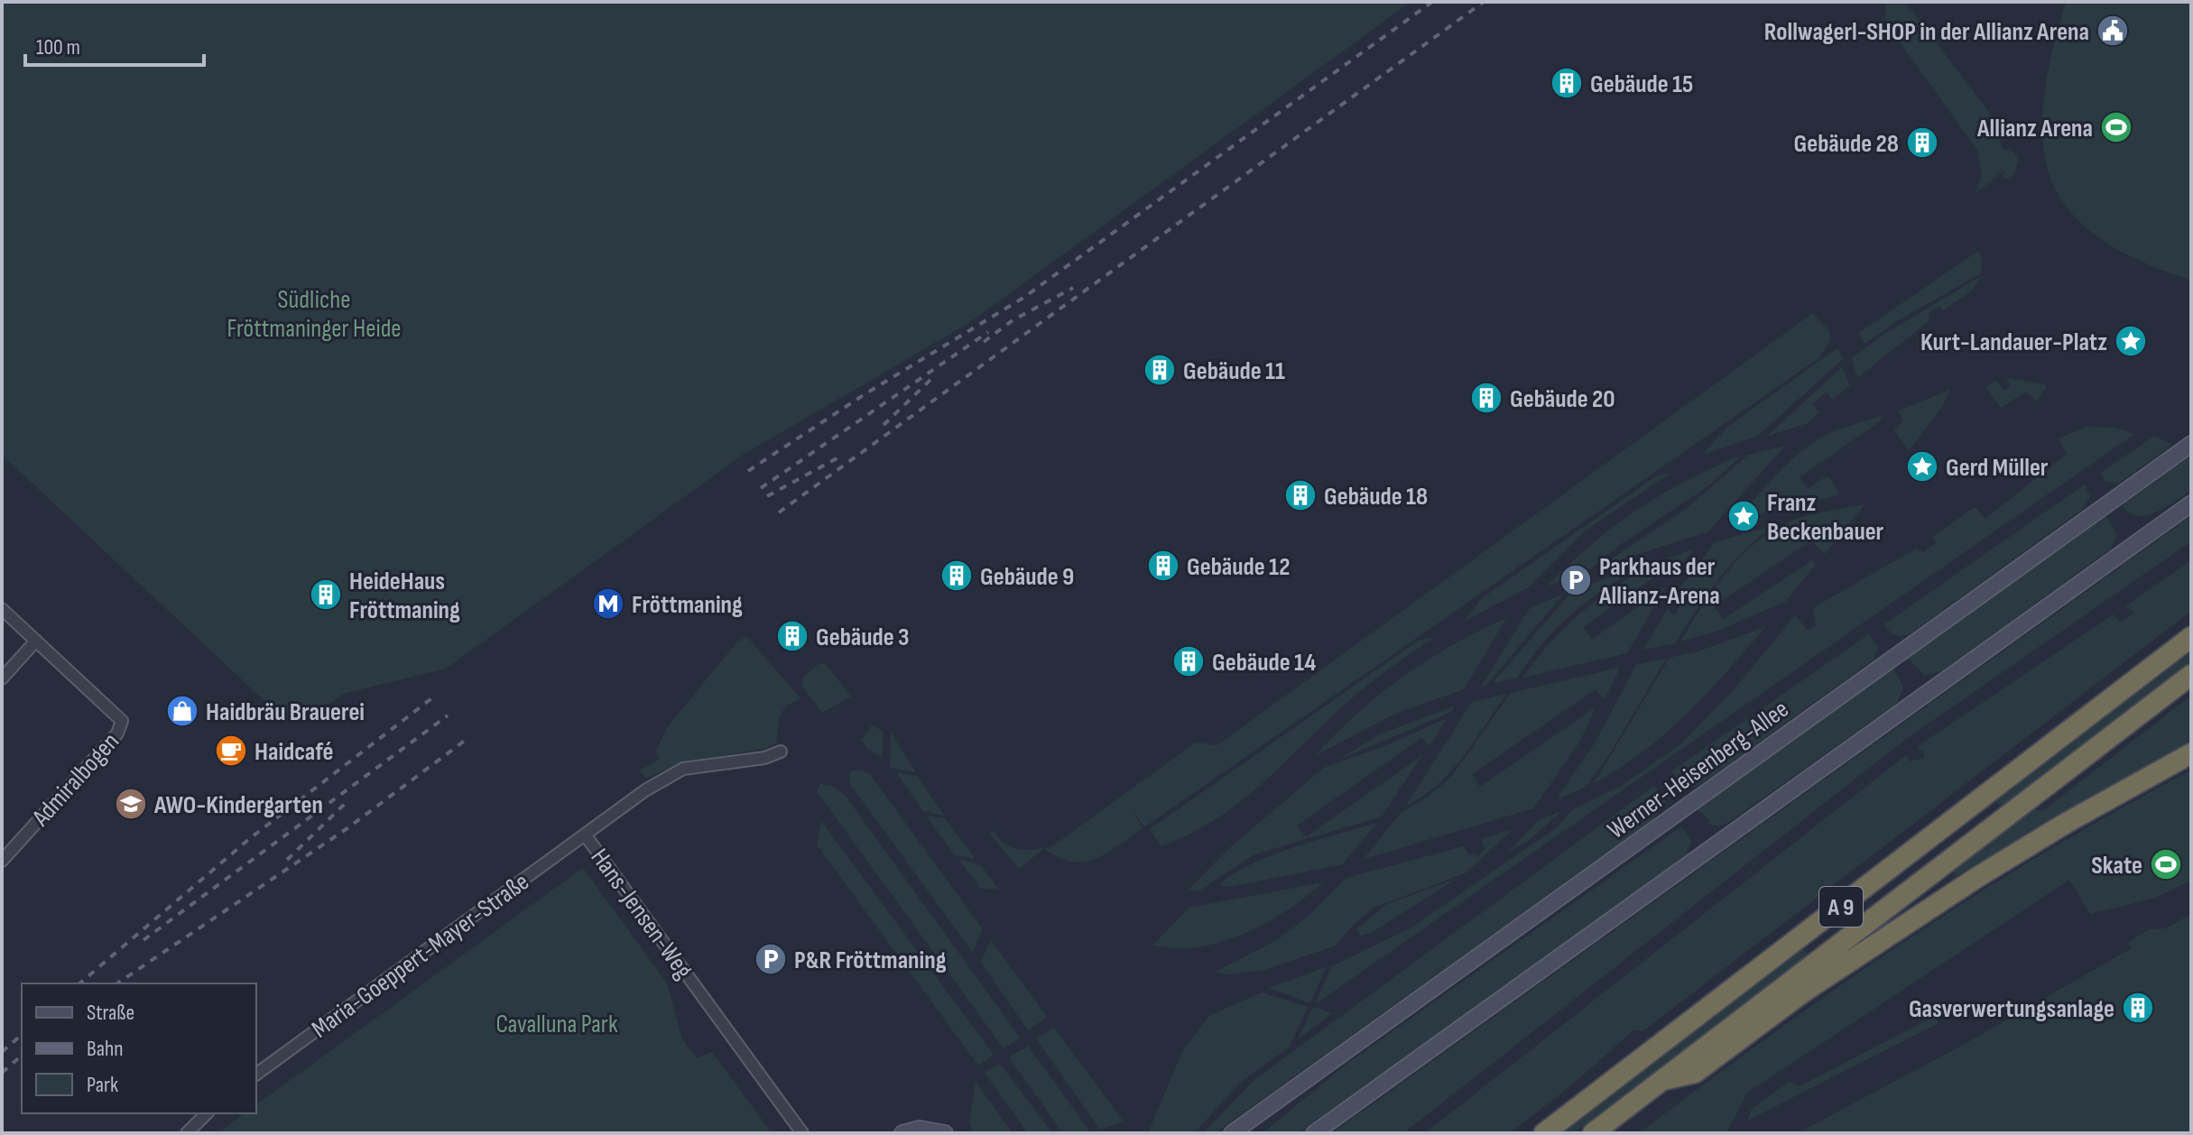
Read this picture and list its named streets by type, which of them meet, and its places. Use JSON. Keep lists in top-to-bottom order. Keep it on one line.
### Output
{"streets":{"highway":["A 9"],"street":["Werner-Heisenberg-Allee","Admiralbogen","Hans-Jensen-Weg","Maria-Goeppert-Mayer-Straße"]},"crossings":[["Hans-Jensen-Weg","Maria-Goeppert-Mayer-Straße"]],"parks":["Südliche Fröttmaninger Heide","Cavalluna Park"],"places":{"public building":["Rollwagerl-SHOP in der Allianz Arena"],"building":["Gebäude 15","Gebäude 28","Gebäude 11","Gebäude 20","Gebäude 18","Gebäude 12","Gebäude 9","HeideHaus Fröttmaning","Gebäude 3","Gebäude 14","Gasverwertungsanlage"],"sports":["Allianz Arena","Skate"],"place":["Kurt-Landauer-Platz","Gerd Müller","Franz Beckenbauer"],"parking":["Parkhaus der Allianz-Arena","P&R Fröttmaning"],"metro station":["Fröttmaning"],"shop":["Haidbräu Brauerei"],"cafe":["Haidcafé"],"school or university":["AWO-Kindergarten"]},"legend":["Straße","Bahn","Park"],"scale_bar":"100 m"}
